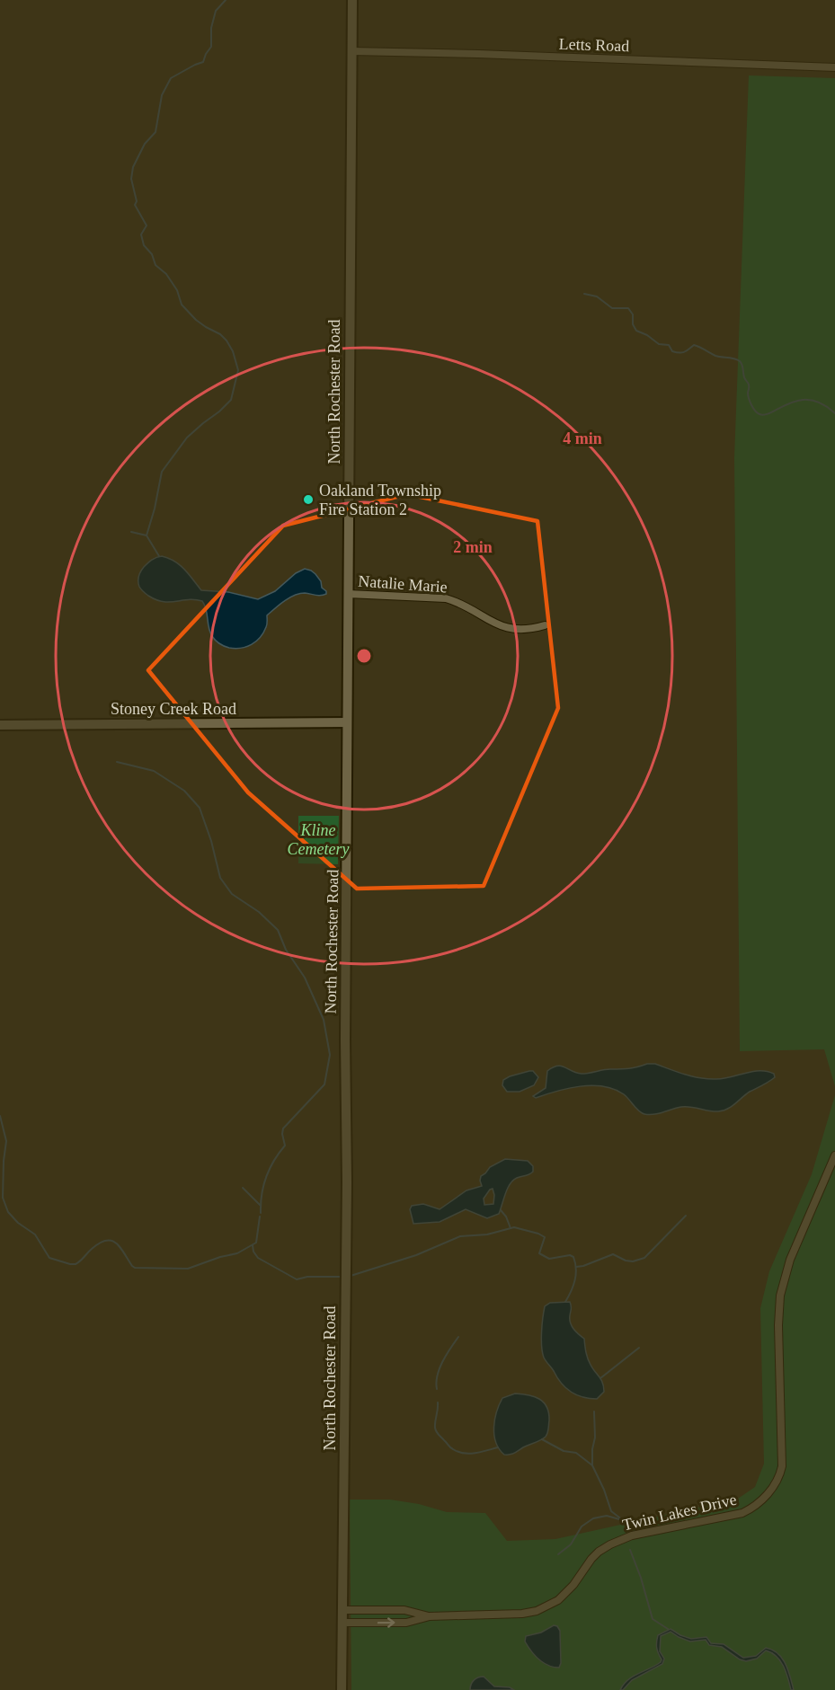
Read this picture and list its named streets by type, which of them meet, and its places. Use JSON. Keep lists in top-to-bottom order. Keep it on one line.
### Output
{"streets":{"main road":["North Rochester Road","Stoney Creek Road"],"street":["Letts Road","Natalie Marie","Twin Lakes Drive"]},"crossings":[["Letts Road","North Rochester Road"],["North Rochester Road","Natalie Marie"],["North Rochester Road","Stoney Creek Road"],["North Rochester Road","Twin Lakes Drive"]],"parks":["Kline Cemetery"],"places":["Oakland Township Fire Station 2"],"rings":["4 min","2 min"]}
